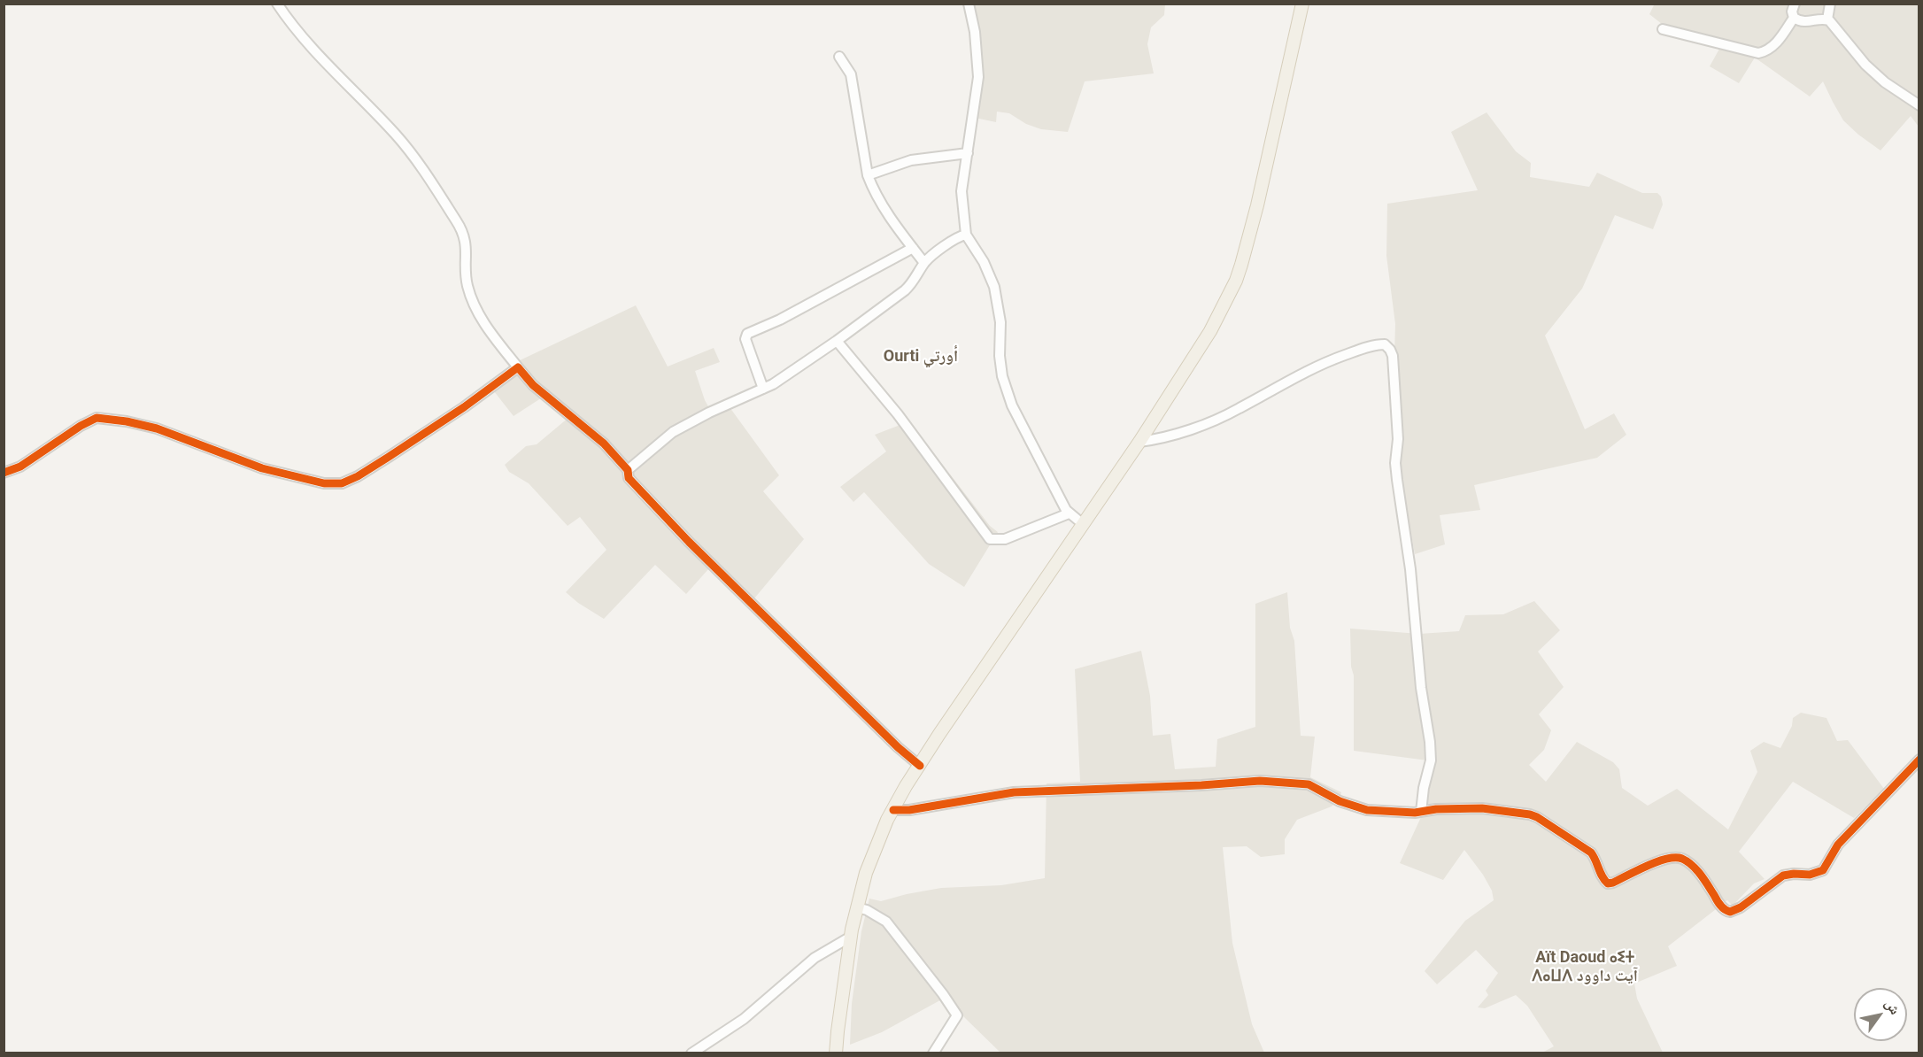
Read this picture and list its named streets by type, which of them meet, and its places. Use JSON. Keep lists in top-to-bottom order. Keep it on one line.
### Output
{"districts":["Ourti أورتي","Aït Daoud ⴰⵉⵜ ⴷⴰⵡⴷ آيت داوود"],"north":"top right"}
